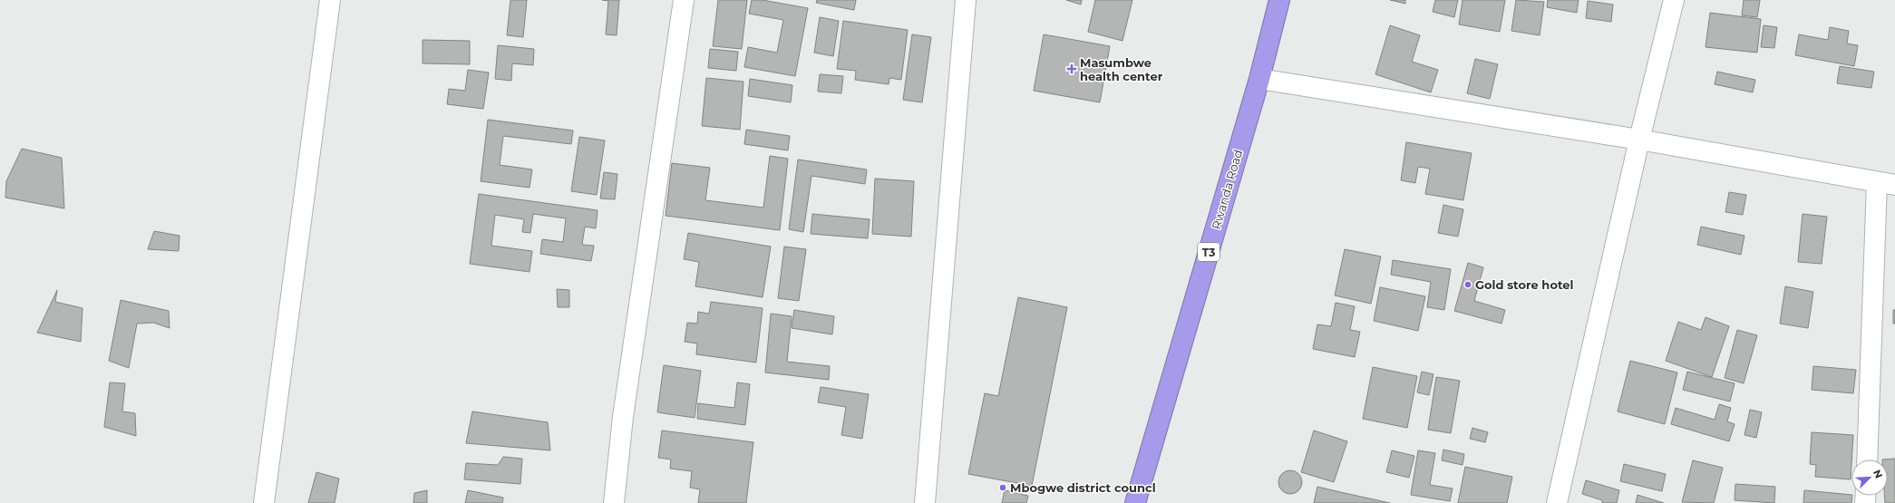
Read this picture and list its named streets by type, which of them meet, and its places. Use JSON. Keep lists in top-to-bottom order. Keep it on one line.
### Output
{"streets":{"highway":["Rwanda Road","T3"]},"places":{"health":["Masumbwe health center"],"other":["Gold store hotel","Mbogwe district councl"]},"north":"top right"}
